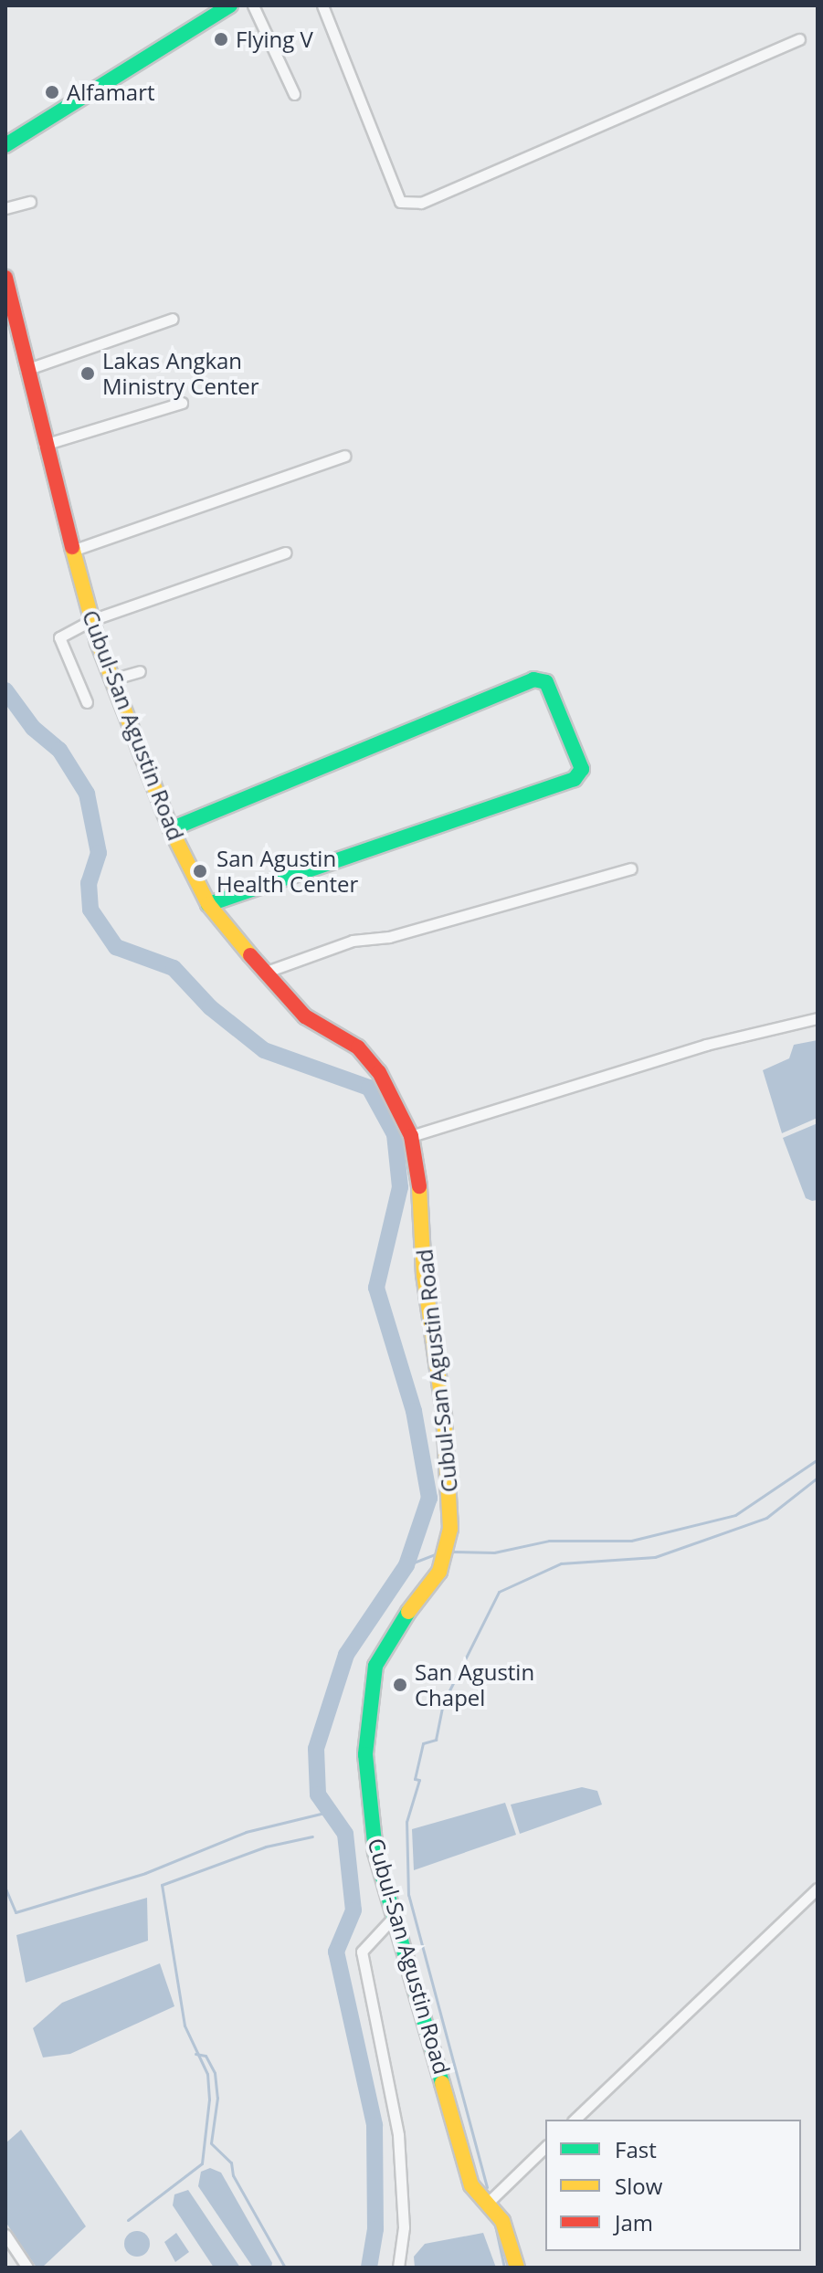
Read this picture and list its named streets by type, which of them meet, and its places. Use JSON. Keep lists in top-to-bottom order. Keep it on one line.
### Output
{"streets":{"street":["Cubul-San Agustin Road"]},"places":["Flying V","Alfamart","Lakas Angkan Ministry Center","San Agustin Health Center","San Agustin Chapel"],"legend":["Fast","Slow","Jam"]}
